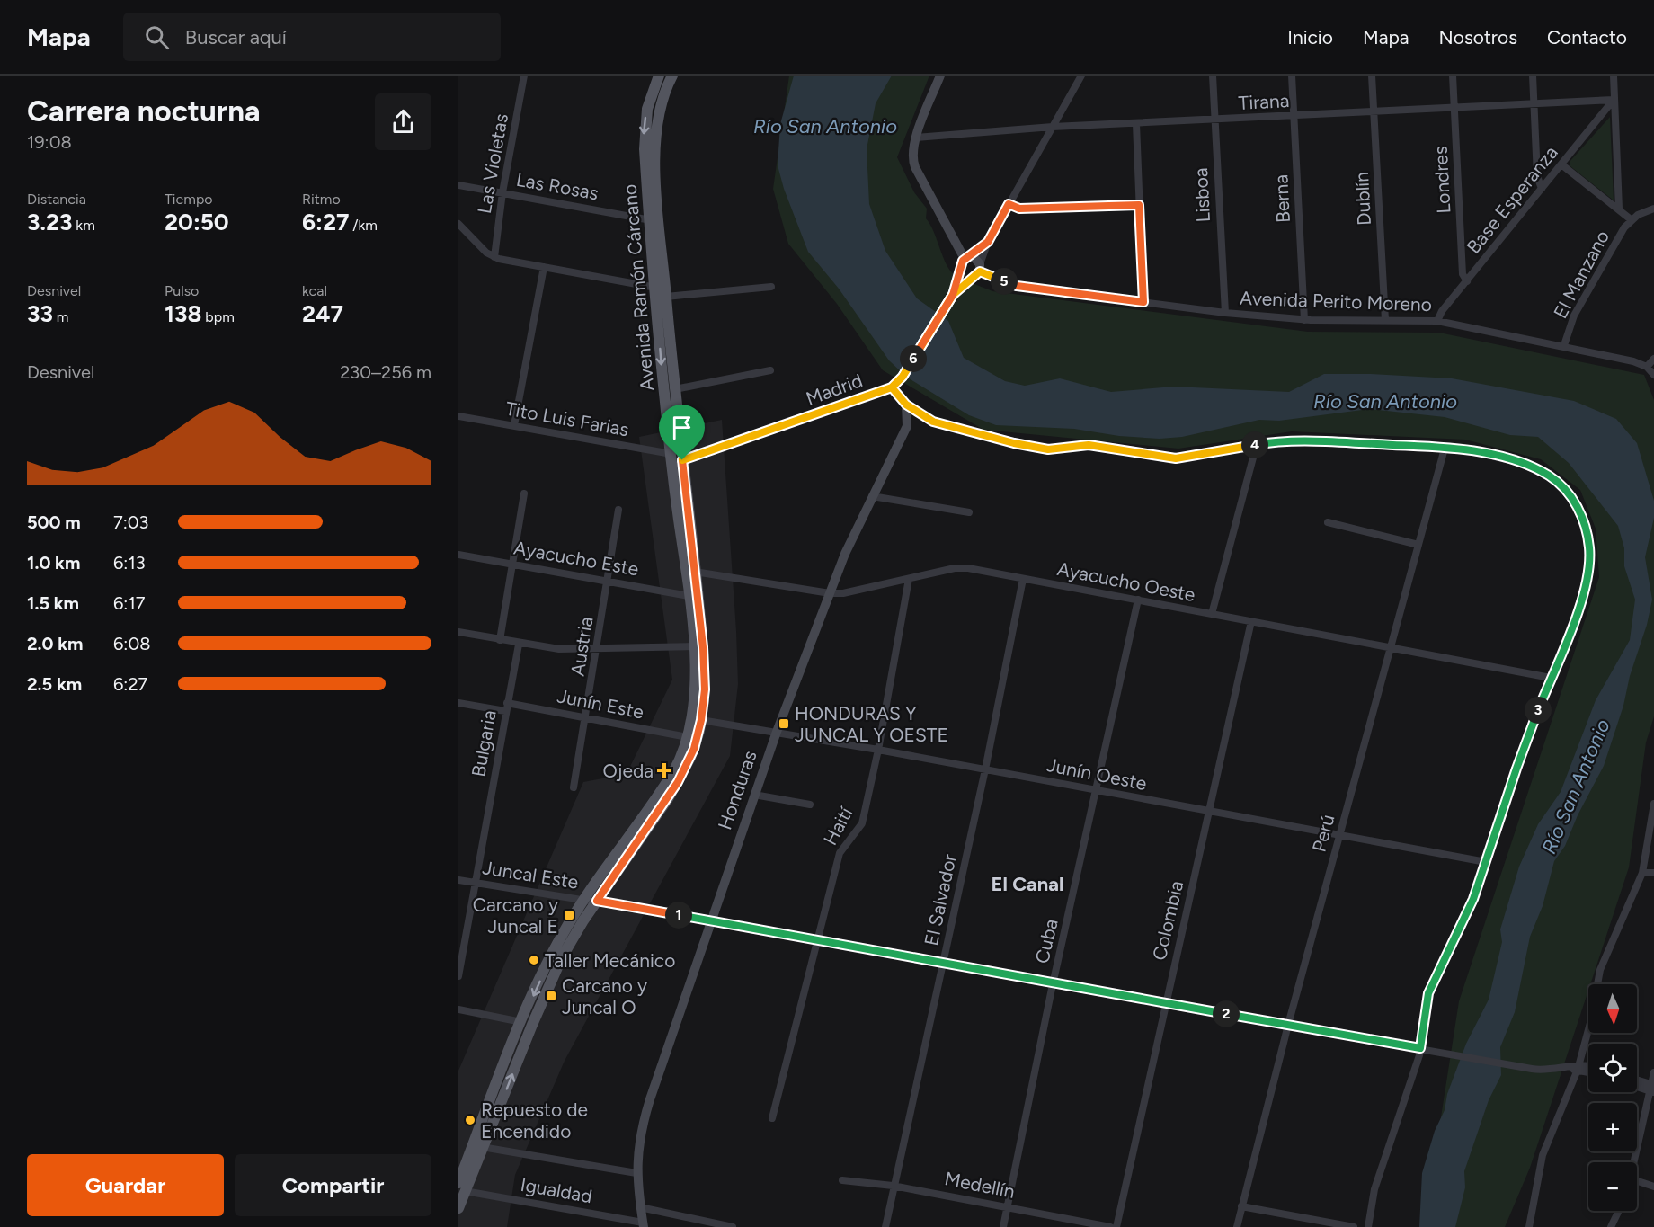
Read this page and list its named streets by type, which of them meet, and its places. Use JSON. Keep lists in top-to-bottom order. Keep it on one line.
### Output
{"streets":{"main road":["Avenida Ramón Cárcano","Madrid","Honduras"],"street":["Tirana","Las Violetas","Londres","Las Rosas","Lisboa","Berna","Dublín","Base Esperanza","El Manzano","Avenida Perito Moreno","Tito Luis Farias","Ayacucho Este","Ayacucho Oeste","Austria","Junín Este","Bulgaria","Junín Oeste","Haití","Perú","Juncal Este","El Salvador","Colombia","Cuba","Medellín","Igualdad"]},"crossings":[["Tirana","Londres"],["Tirana","Lisboa"],["Tirana","Berna"],["Tirana","Dublín"],["Tirana","Base Esperanza"],["Tirana","El Manzano"],["Las Violetas","Las Rosas"],["Londres","Base Esperanza"],["Las Rosas","Avenida Ramón Cárcano"],["Lisboa","Avenida Perito Moreno"],["Berna","Avenida Perito Moreno"],["Dublín","Avenida Perito Moreno"],["Base Esperanza","El Manzano"],["Base Esperanza","Avenida Perito Moreno"],["El Manzano","Avenida Perito Moreno"],["Avenida Ramón Cárcano","Madrid"],["Avenida Ramón Cárcano","Tito Luis Farias"],["Avenida Ramón Cárcano","Ayacucho Este"],["Avenida Ramón Cárcano","Ayacucho Oeste"],["Avenida Ramón Cárcano","Junín Este"],["Avenida Ramón Cárcano","Junín Oeste"],["Avenida Ramón Cárcano","Juncal Este"],["Avenida Ramón Cárcano","Igualdad"],["Avenida Perito Moreno","Madrid"],["Ayacucho Este","Austria"],["Ayacucho Oeste","Honduras"],["Ayacucho Oeste","Haití"],["Ayacucho Oeste","Perú"],["Ayacucho Oeste","El Salvador"],["Ayacucho Oeste","Colombia"],["Ayacucho Oeste","Cuba"],["Austria","Junín Este"],["Junín Este","Bulgaria"],["Bulgaria","Juncal Este"],["Junín Oeste","Honduras"],["Junín Oeste","Haití"],["Junín Oeste","Perú"],["Junín Oeste","El Salvador"],["Junín Oeste","Colombia"],["Junín Oeste","Cuba"],["Honduras","Juncal Este"],["Honduras","Igualdad"],["Haití","Juncal Este"],["Perú","Juncal Este"],["Juncal Este","El Salvador"],["Juncal Este","Colombia"],["Juncal Este","Cuba"],["El Salvador","Medellín"],["Cuba","Medellín"]],"districts":["El Canal"],"water":["Río San Antonio"],"places":{"transit":["HONDURAS Y JUNCAL Y OESTE","Carcano y Juncal E","Carcano y Juncal O"],"health":["Ojeda"],"other":["Taller Mecánico","Repuesto de Encendido"]},"north":"bottom","page":{"header":"Mapa","search":"Buscar aquí","nav":["Inicio","Mapa","Nosotros","Contacto"],"heading":["Carrera nocturna","19:08"],"stats":[["Distancia","3.23 km"],["Tiempo","20:50"],["Ritmo","6:27 /km"],["Desnivel","33 m"],["Pulso","138 bpm"],["kcal","247"]],"pins":["5","6","4","3","1","2"],"chart":["Desnivel","230–256 m"],"list":[{"name":"500 m","note":"7:03"},{"name":"1.0 km","note":"6:13"},{"name":"1.5 km","note":"6:17"},{"name":"2.0 km","note":"6:08"},{"name":"2.5 km","note":"6:27"}],"map_buttons":["+","−"],"buttons":["Guardar","Compartir"]}}
